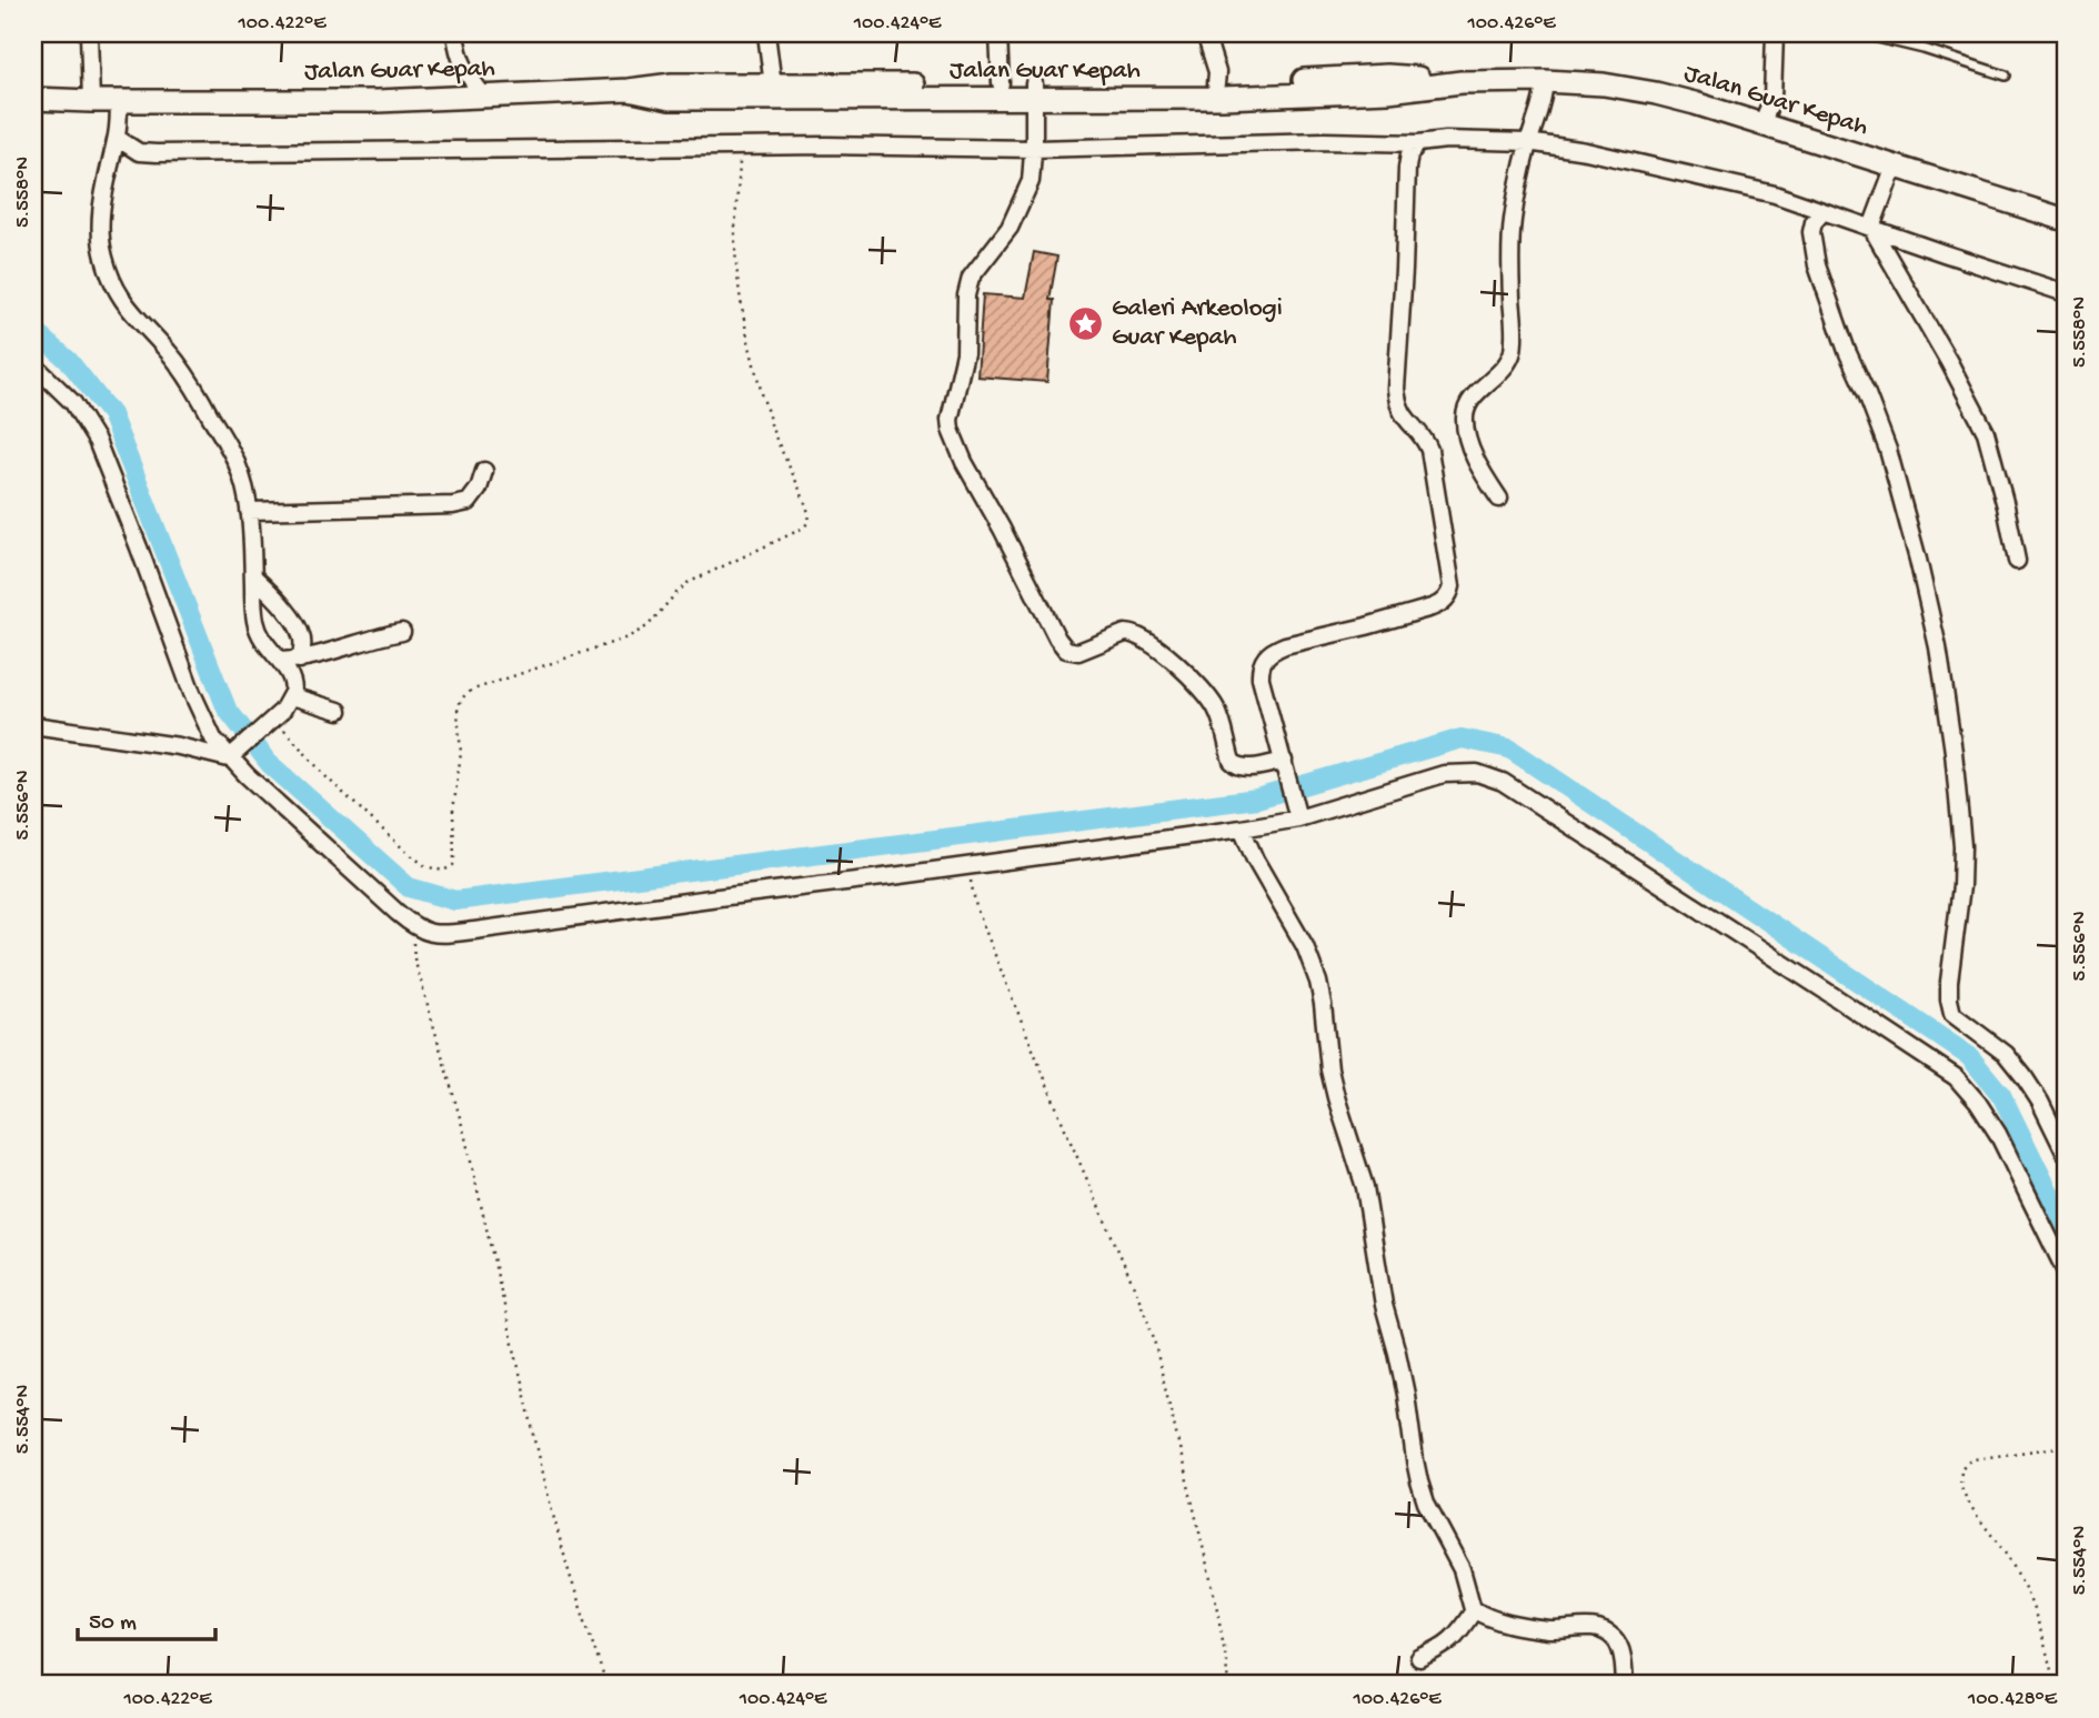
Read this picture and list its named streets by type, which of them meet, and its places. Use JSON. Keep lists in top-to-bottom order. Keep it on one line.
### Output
{"streets":{"main road":["Jalan Guar Kepah"]},"places":{"place":["Galeri Arkeologi Guar Kepah"]},"scale_bar":"50 m","coordinates":["100.422°E","100.424°E","100.426°E","5.558°N","5.556°N","5.554°N","100.428°E"]}
